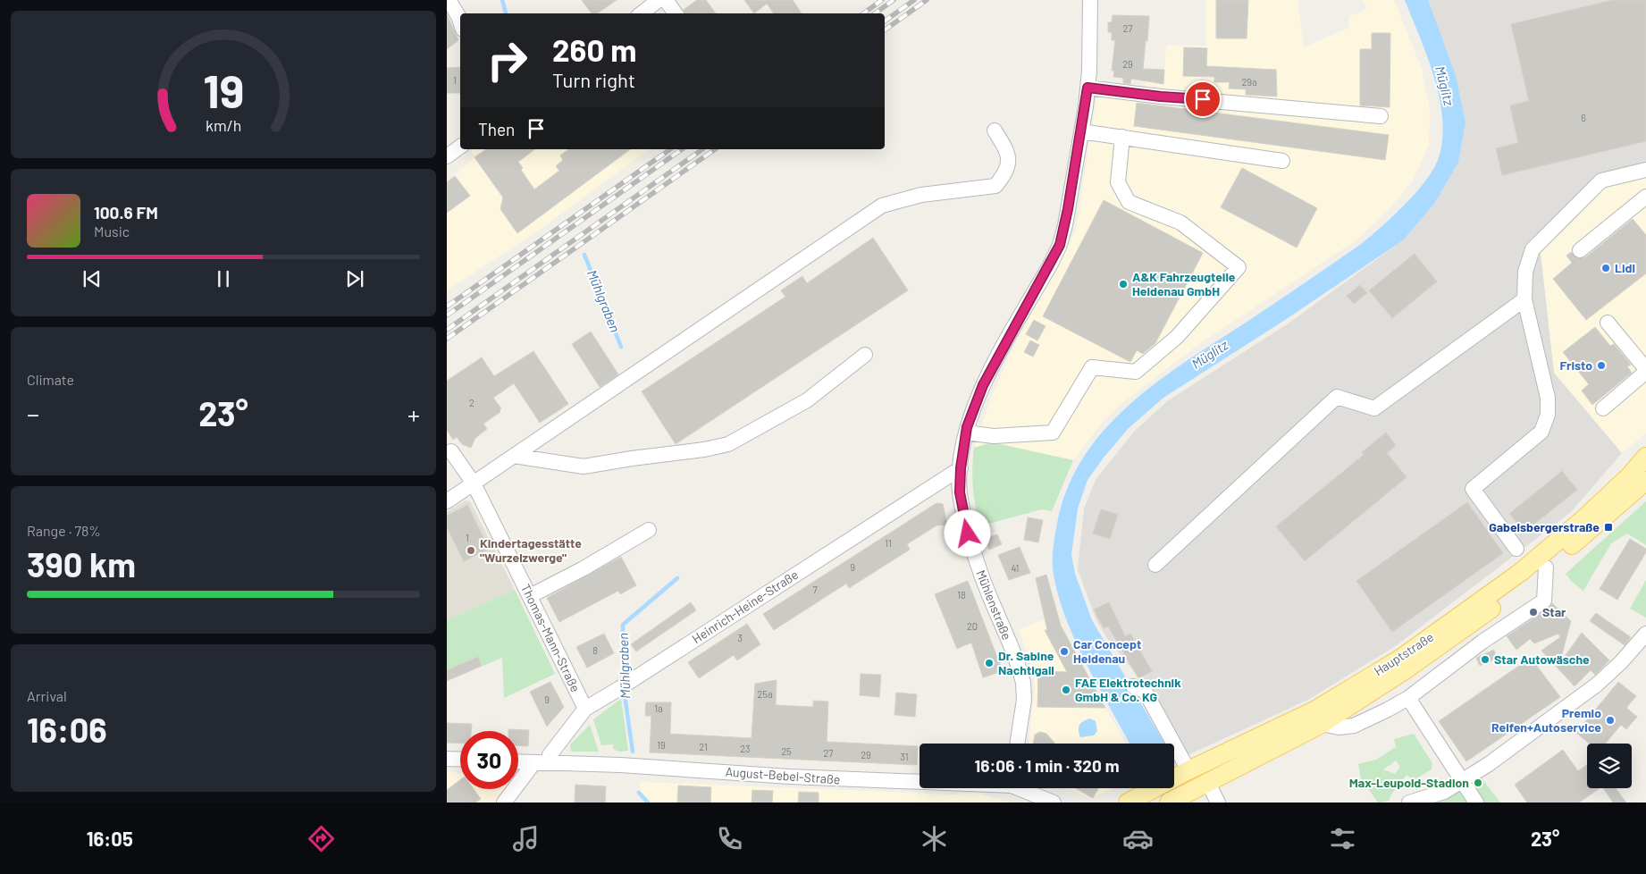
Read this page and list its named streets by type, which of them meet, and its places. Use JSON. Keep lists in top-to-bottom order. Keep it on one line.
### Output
{"streets":{"main road":["Hauptstraße"],"street":["Mühlenstraße","Heinrich-Heine-Straße","Thomas-Mann-Straße","August-Bebel-Straße"]},"crossings":[["Mühlenstraße","Heinrich-Heine-Straße"],["Heinrich-Heine-Straße","Thomas-Mann-Straße"],["Heinrich-Heine-Straße","August-Bebel-Straße"]],"water":["Müglitz","Mühlgraben"],"places":{"other":["Lidl","A&K Fahrzeugteile Heidenau GmbH","Fristo","Kindertagesstätte \"Wurzelzwerge\"","Star","Car Concept Heidenau","Star Autowäsche","Dr. Sabine Nachtigall","FAE Elektrotechnik GmbH & Co. KG","Premio Reifen+Autoservice","Max-Leupold-Stadion"],"transit":["Gabelsbergerstraße"]},"house_numbers":["27","29","1","29a","6","2","1","11","9","41","7","18","20","3","8","25a","9","1a","19","21","23","25","27","29","31"],"page":{"turn":["260 m","Turn right"],"then":"Then","song":["100.6 FM","Music"],"tile":["Climate",["Range · 78%","390 km"],["Arrival","16:06"]],"heat":["−","23°","+"],"limit":"30","trip":"16:06 · 1 min · 320 m","tabs":["16:05","23°"],"gauge":["19","km/h"]}}
